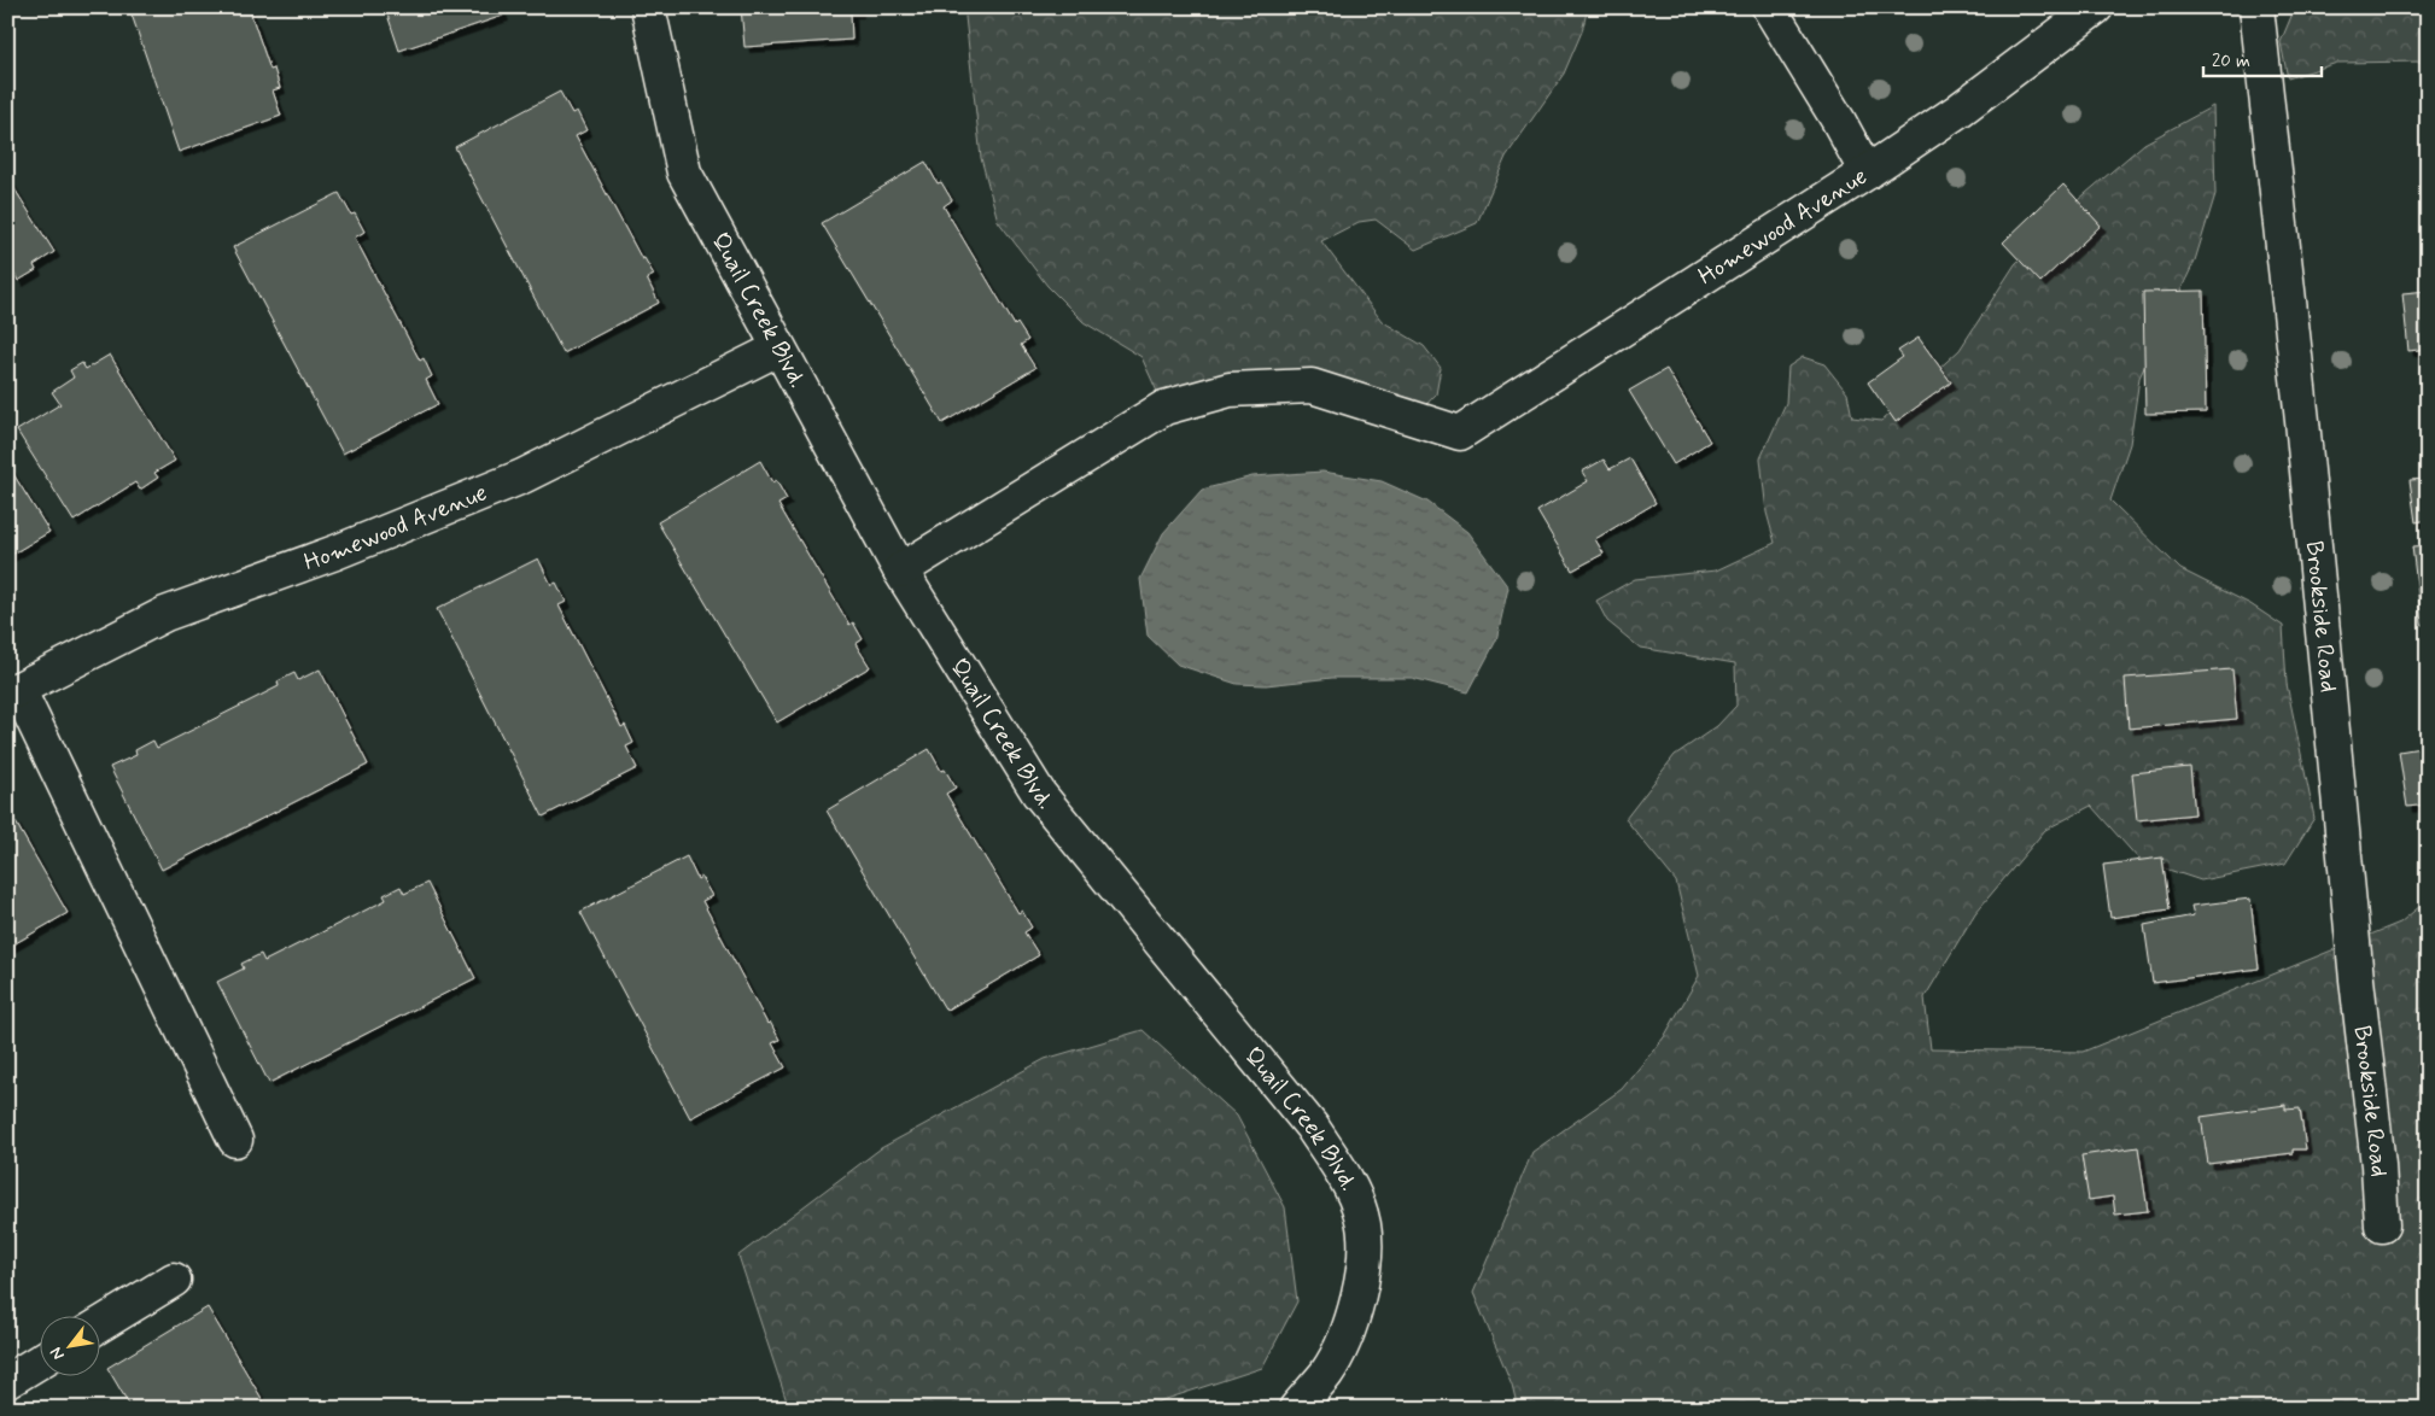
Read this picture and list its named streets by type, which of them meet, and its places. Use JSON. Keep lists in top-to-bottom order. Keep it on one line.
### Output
{"streets":{"street":["Homewood Avenue","Quail Creek Blvd.","Brookside Road"]},"crossings":[["Homewood Avenue","Quail Creek Blvd."]],"scale_bar":"20 m","north":"bottom left"}
